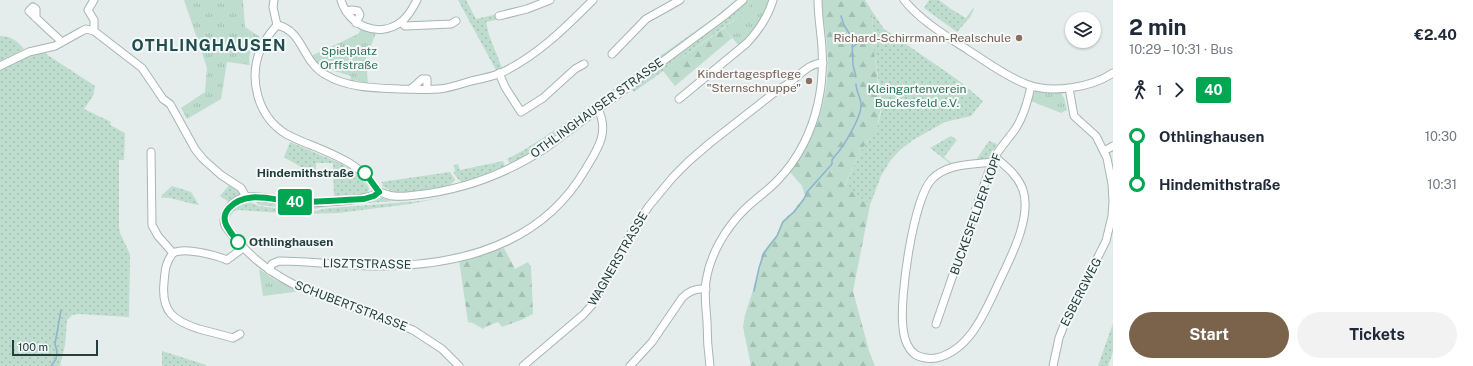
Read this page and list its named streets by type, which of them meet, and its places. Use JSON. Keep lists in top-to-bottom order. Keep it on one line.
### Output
{"streets":{"street":["OTHLINGHAUSER STRASSE","BUCKESFELDER KOPF","WAGNERSTRASSE","LISZTSTRASSE","ESBERGWEG","SCHUBERTSTRASSE"]},"crossings":[["OTHLINGHAUSER STRASSE","LISZTSTRASSE"],["LISZTSTRASSE","SCHUBERTSTRASSE"]],"districts":["OTHLINGHAUSEN"],"parks":["Spielplatz Orffstraße","Kleingartenverein Buckesfeld e.V."],"places":["Richard-Schirrmann-Realschule","Kindertagespflege \"Sternschnuppe\"","Hindemithstraße","Othlinghausen"],"lines":["bus line 40"],"scale_bar":"100 m","page":{"on_map":"40","heading":["2 min","10:29 – 10:31 · Bus","€2.40"],"legs":["1","40"],"list":[{"name":"Othlinghausen","value":"10:30"},{"name":"Hindemithstraße","value":"10:31"}],"buttons":["Start","Tickets"],"scale":"100 m"}}
